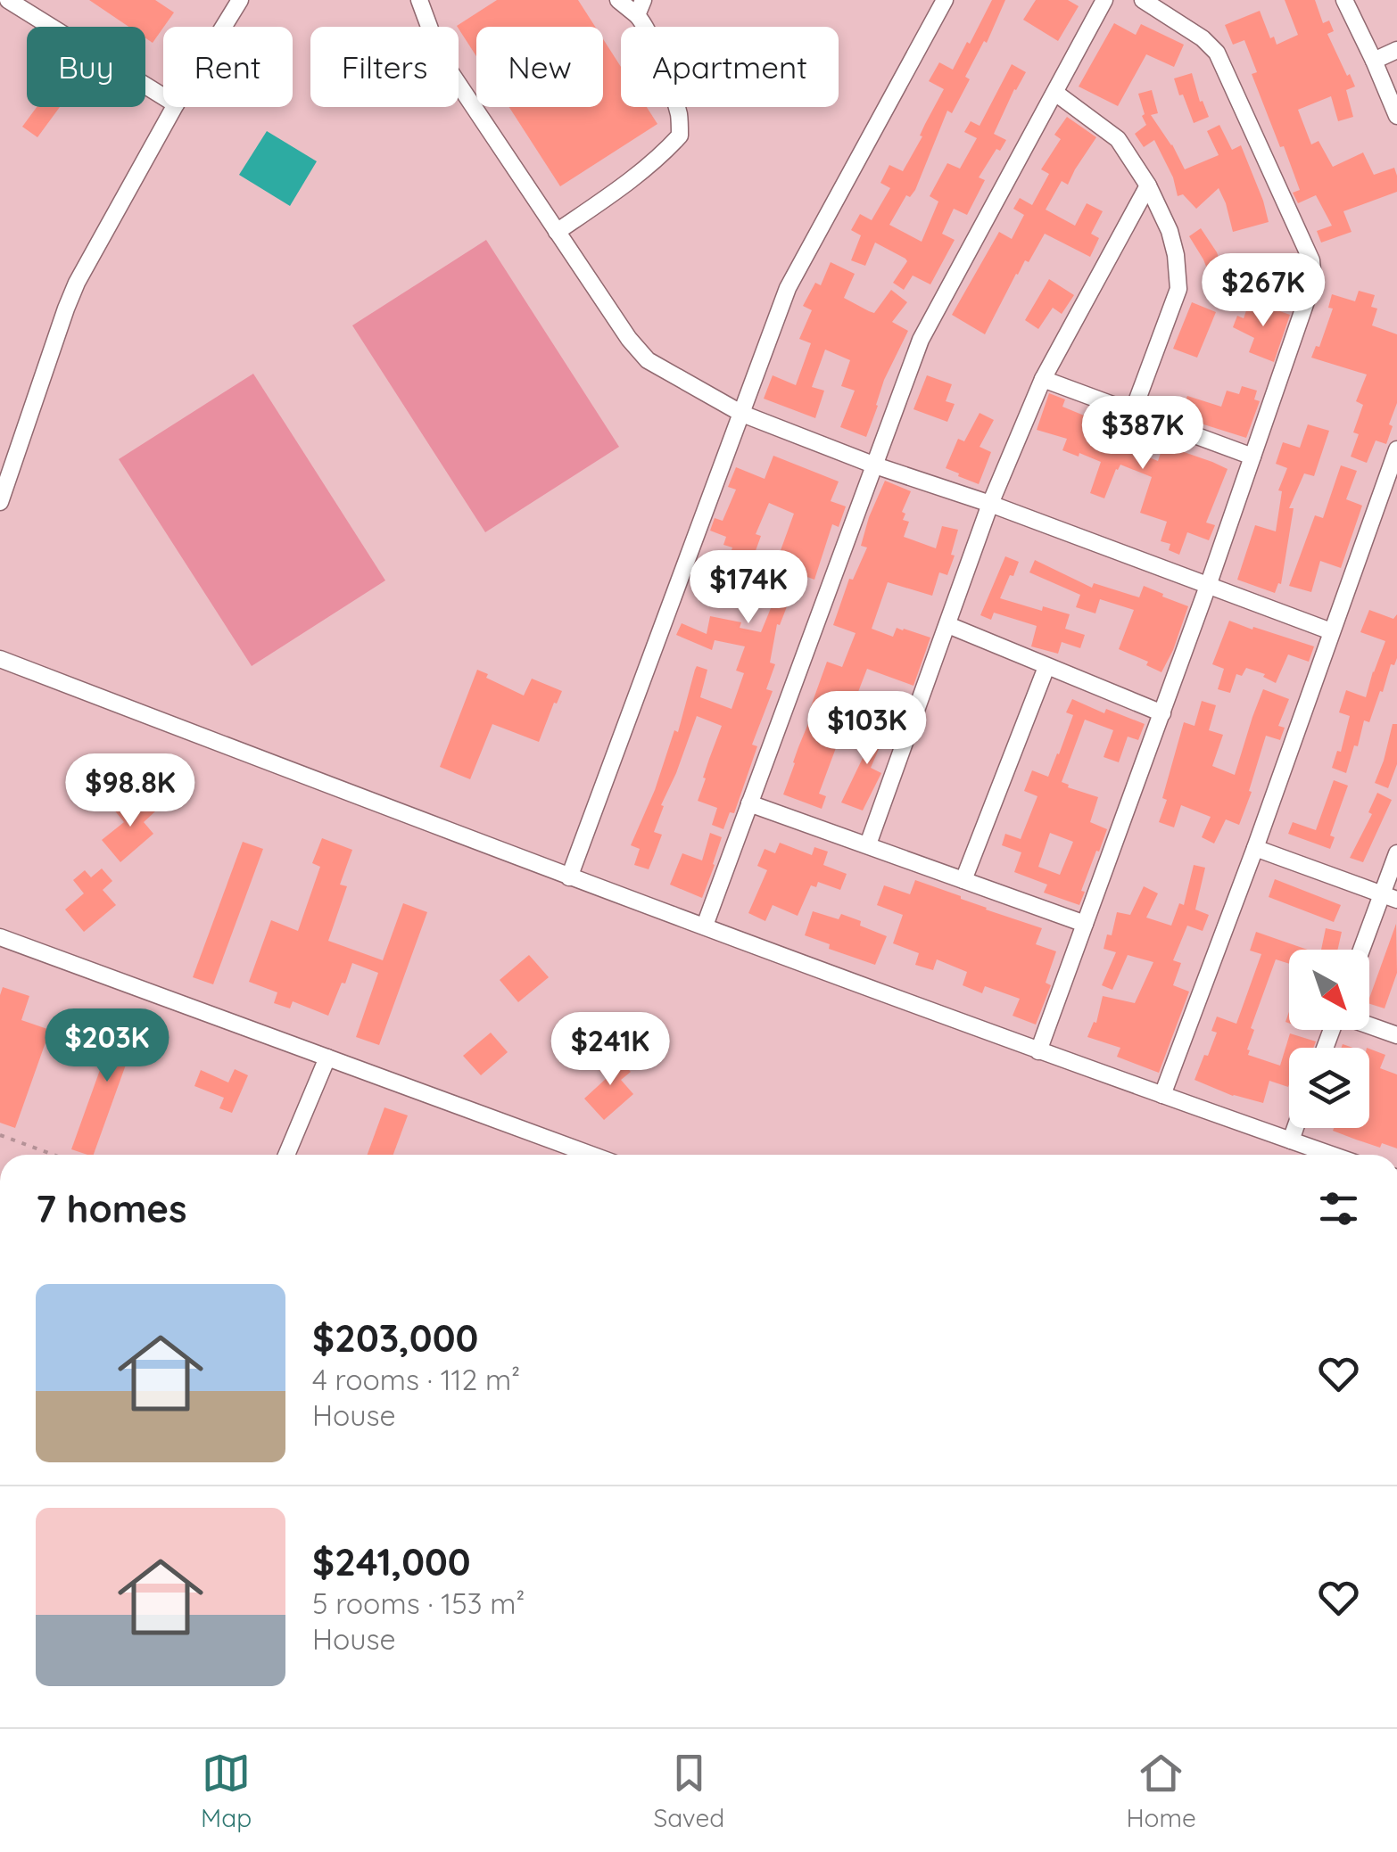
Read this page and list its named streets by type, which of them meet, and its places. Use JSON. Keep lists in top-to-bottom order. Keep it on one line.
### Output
{"north":"bottom right","page":{"chip":["Buy","Rent","Filters","New","Apartment"],"price":["$267K","$387K","$174K","$103K","$98.8K","$203K","$241K"],"heading":"7 homes","list":[{"name":"$203,000","note":"4 rooms · 112 m² · House"},{"name":"$241,000","note":"5 rooms · 153 m² · House"}],"tabs":["Map","Saved","Home"]}}
